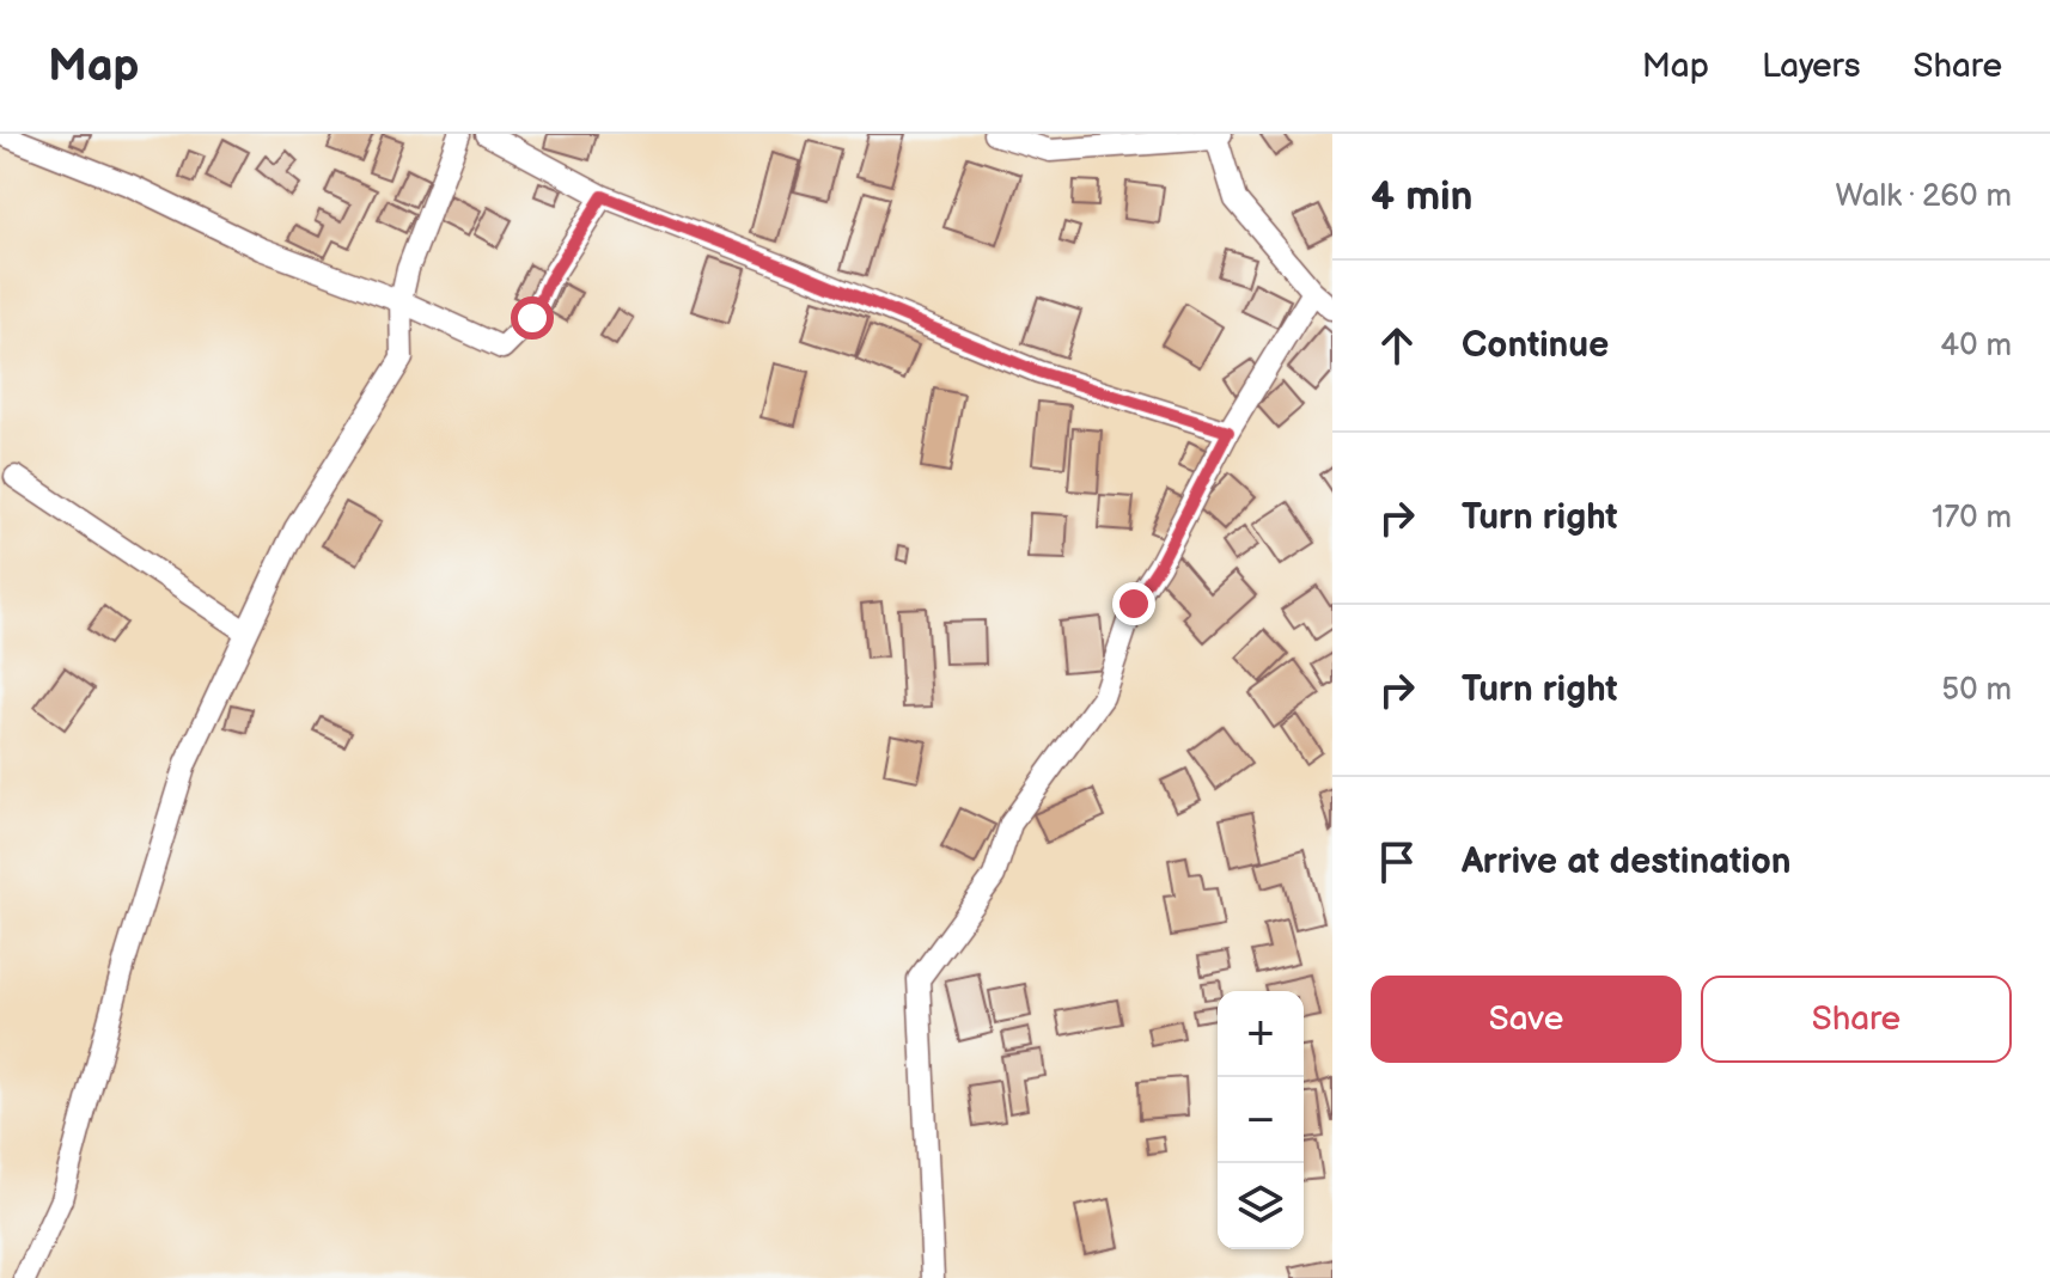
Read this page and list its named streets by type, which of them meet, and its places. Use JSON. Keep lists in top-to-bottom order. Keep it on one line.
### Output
{"page":{"header":"Map","nav":["Map","Layers","Share"],"heading":["4 min","Walk · 260 m"],"list":[["Continue","40 m"],["Turn right","170 m"],["Turn right","50 m"],"Arrive at destination"],"buttons":["Save","Share"],"map_buttons":["+","−"]}}
